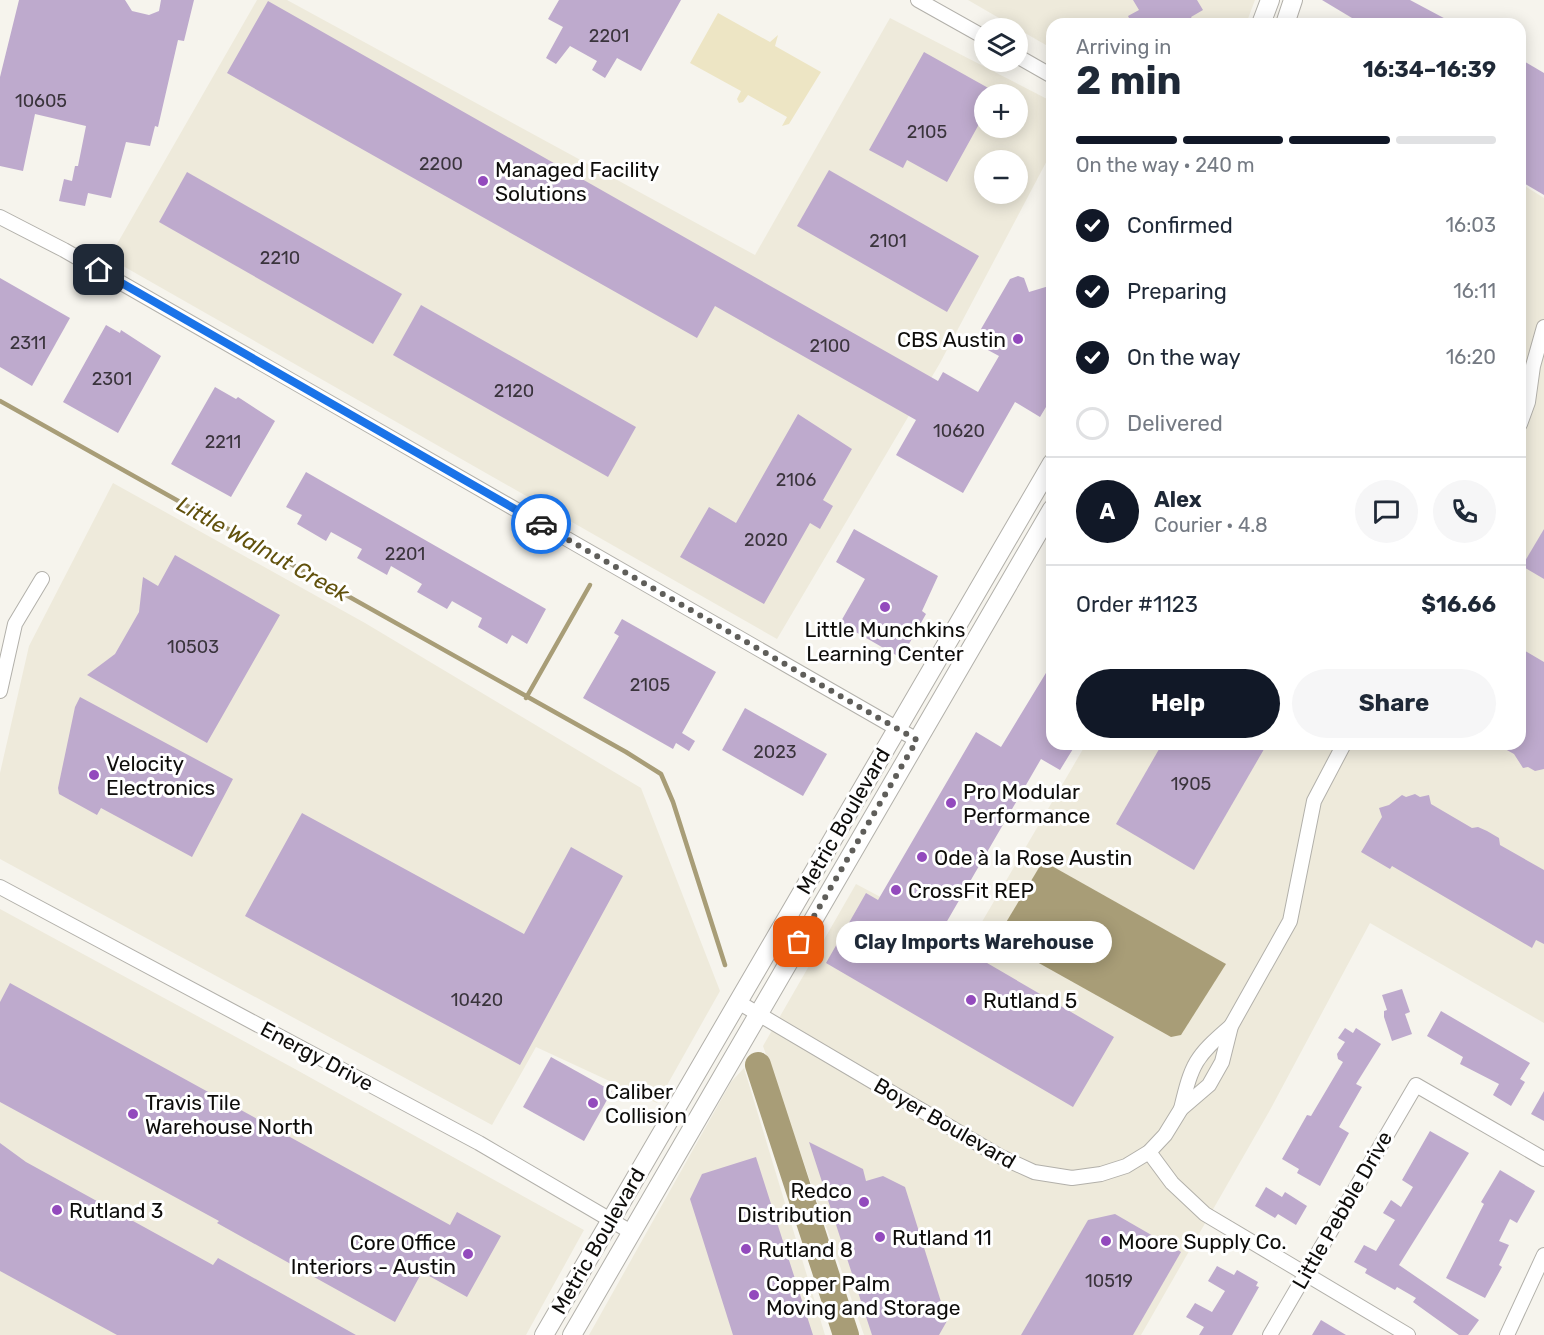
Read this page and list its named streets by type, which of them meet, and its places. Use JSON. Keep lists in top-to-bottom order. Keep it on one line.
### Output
{"streets":{"main road":["Metric Boulevard"],"street":["Energy Drive","Boyer Boulevard","Little Pebble Drive"]},"crossings":[["Metric Boulevard","Energy Drive"],["Metric Boulevard","Boyer Boulevard"]],"water":["Little Walnut Creek"],"places":["Managed Facility Solutions","CBS Austin","Little Munchkins Learning Center","Velocity Electronics","Pro Modular Performance","Ode à la Rose Austin","CrossFit REP","Clay Imports Warehouse","Rutland 5","Caliber Collision","Travis Tile Warehouse North","Redco Distribution","Rutland 3","Rutland 11","Moore Supply Co.","Rutland 8","Core Office Interiors - Austin","Copper Palm Moving and Storage"],"house_numbers":["2201","10605","2105","2200","2101","2210","2311","2100","2301","2120","10620","2211","2106","2020","2201","10503","2105","2023","1905","10420","10519"],"page":{"map_buttons":["+","−"],"heading":["2 min","Arriving in","16:34–16:39"],"panel":["Alex","Courier · 4.8","Order #1123","$16.66"],"bar":"On the way · 240 m","list":[["Confirmed","16:03"],["Preparing","16:11"],["On the way","16:20"],"Delivered"],"round":"A","buttons":["Help","Share"],"bubble":"Clay Imports Warehouse"}}
